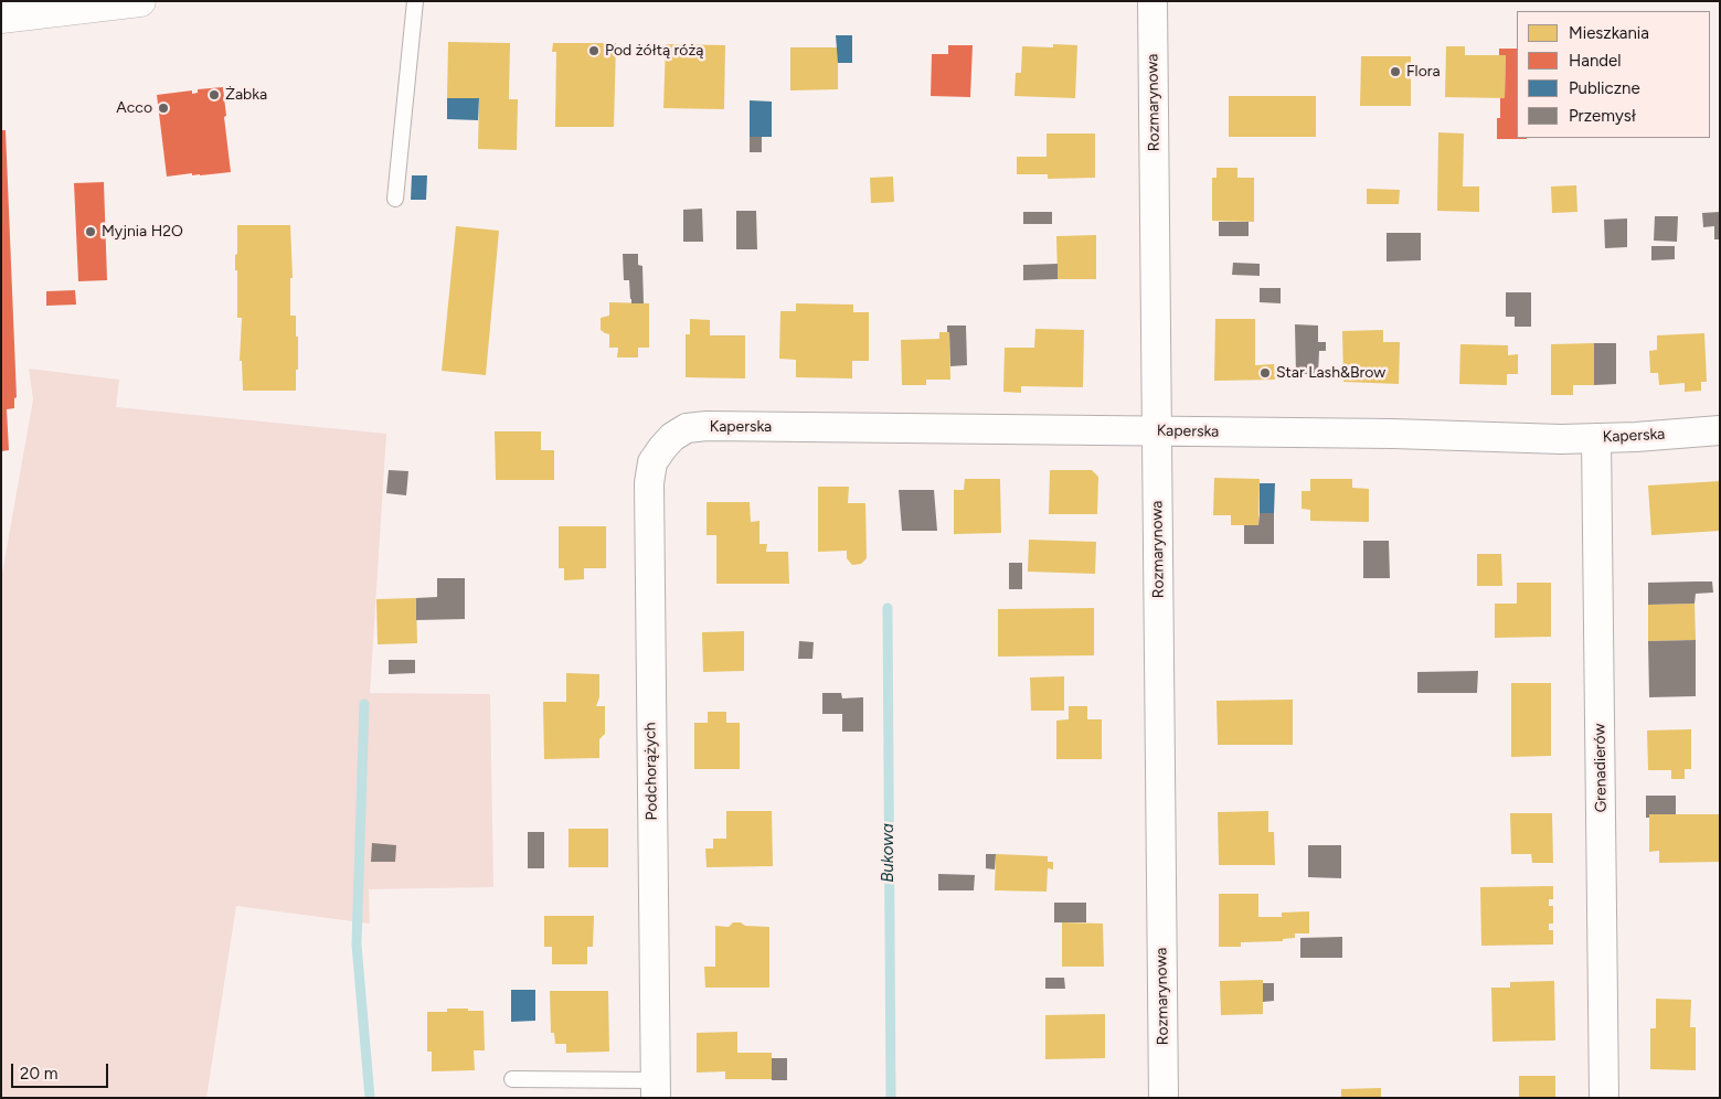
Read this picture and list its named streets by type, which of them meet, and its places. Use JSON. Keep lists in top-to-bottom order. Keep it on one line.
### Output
{"streets":{"street":["Rozmarynowa","Kaperska","Grenadierów","Podchorążych"]},"crossings":[["Rozmarynowa","Kaperska"],["Kaperska","Grenadierów"],["Kaperska","Podchorążych"]],"water":["Bukowa"],"places":["Pod żółtą różą","Flora","Żabka","Acco","Myjnia H2O","Star Lash&Brow"],"legend":["Mieszkania","Handel","Publiczne","Przemysł"],"scale_bar":"20 m"}
